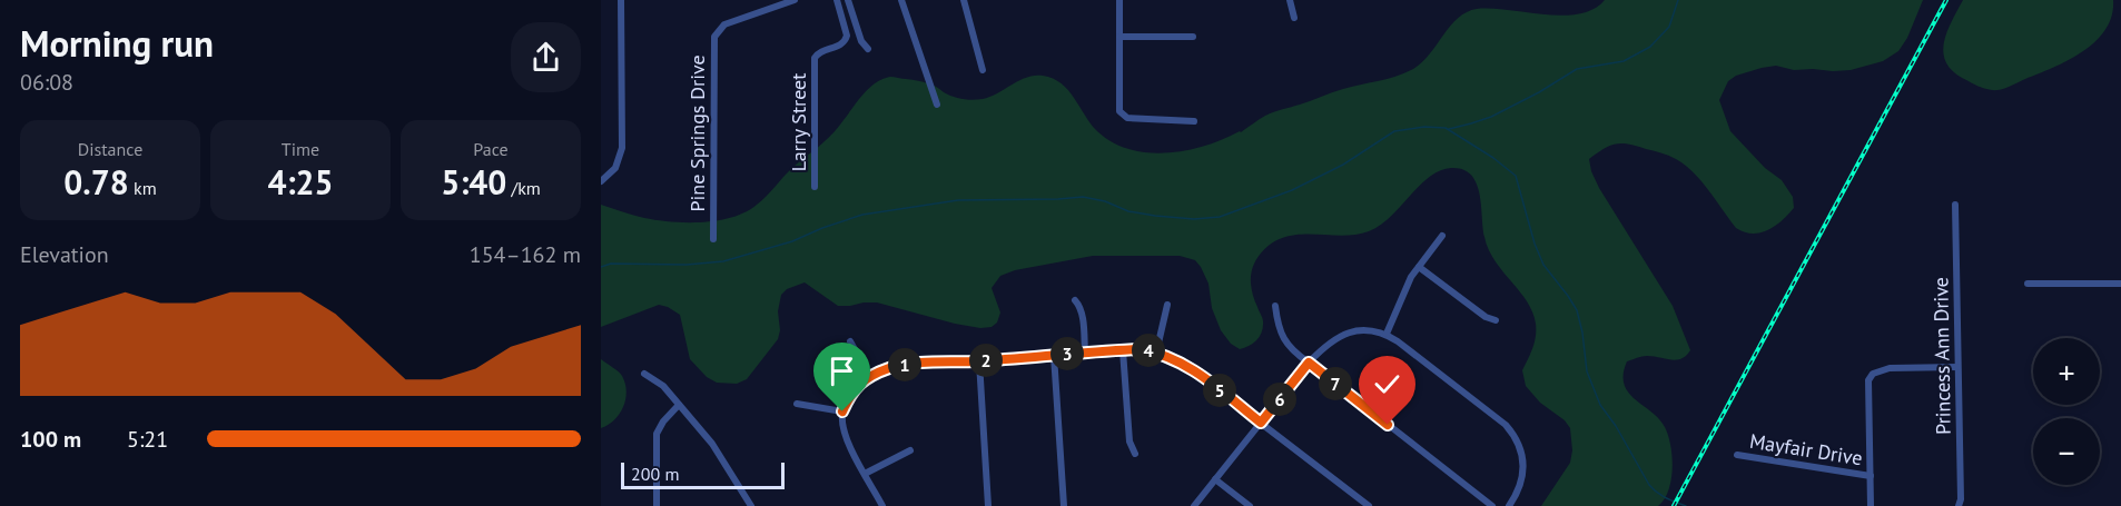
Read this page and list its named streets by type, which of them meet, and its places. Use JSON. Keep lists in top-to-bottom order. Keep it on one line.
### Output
{"streets":{"street":["Larry Street","Pine Springs Drive","Princess Ann Drive","Mayfair Drive"]},"scale_bar":"200 m","page":{"heading":["Morning run","06:08"],"stats":[["Distance","0.78 km"],["Time","4:25"],["Pace","5:40 /km"]],"chart":["Elevation","154–162 m"],"pins":["4","3","2","1","7","5","6"],"map_buttons":["+","−"],"list":[{"name":"100 m","note":"5:21"}],"scale":"200 m"}}
